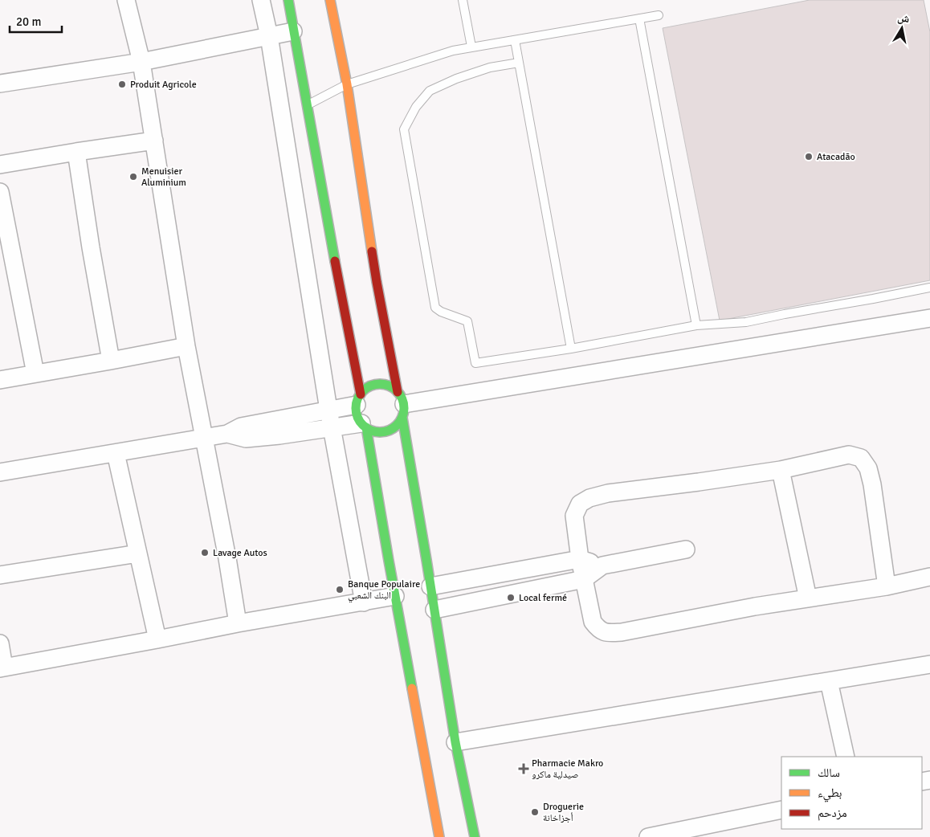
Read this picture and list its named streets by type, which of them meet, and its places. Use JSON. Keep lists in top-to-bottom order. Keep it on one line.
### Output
{"places":{"other":["Produit Agricole","Atacadão","Menuisier Aluminium","Lavage Autos","Banque Populaire البنك الشعبي","Local fermé","Droguerie أجزاخانة"],"health":["Pharmacie Makro صيدلية ماكرو"]},"legend":["سالك","بطيء","مزدحم"],"scale_bar":"20 m","north":"top"}
